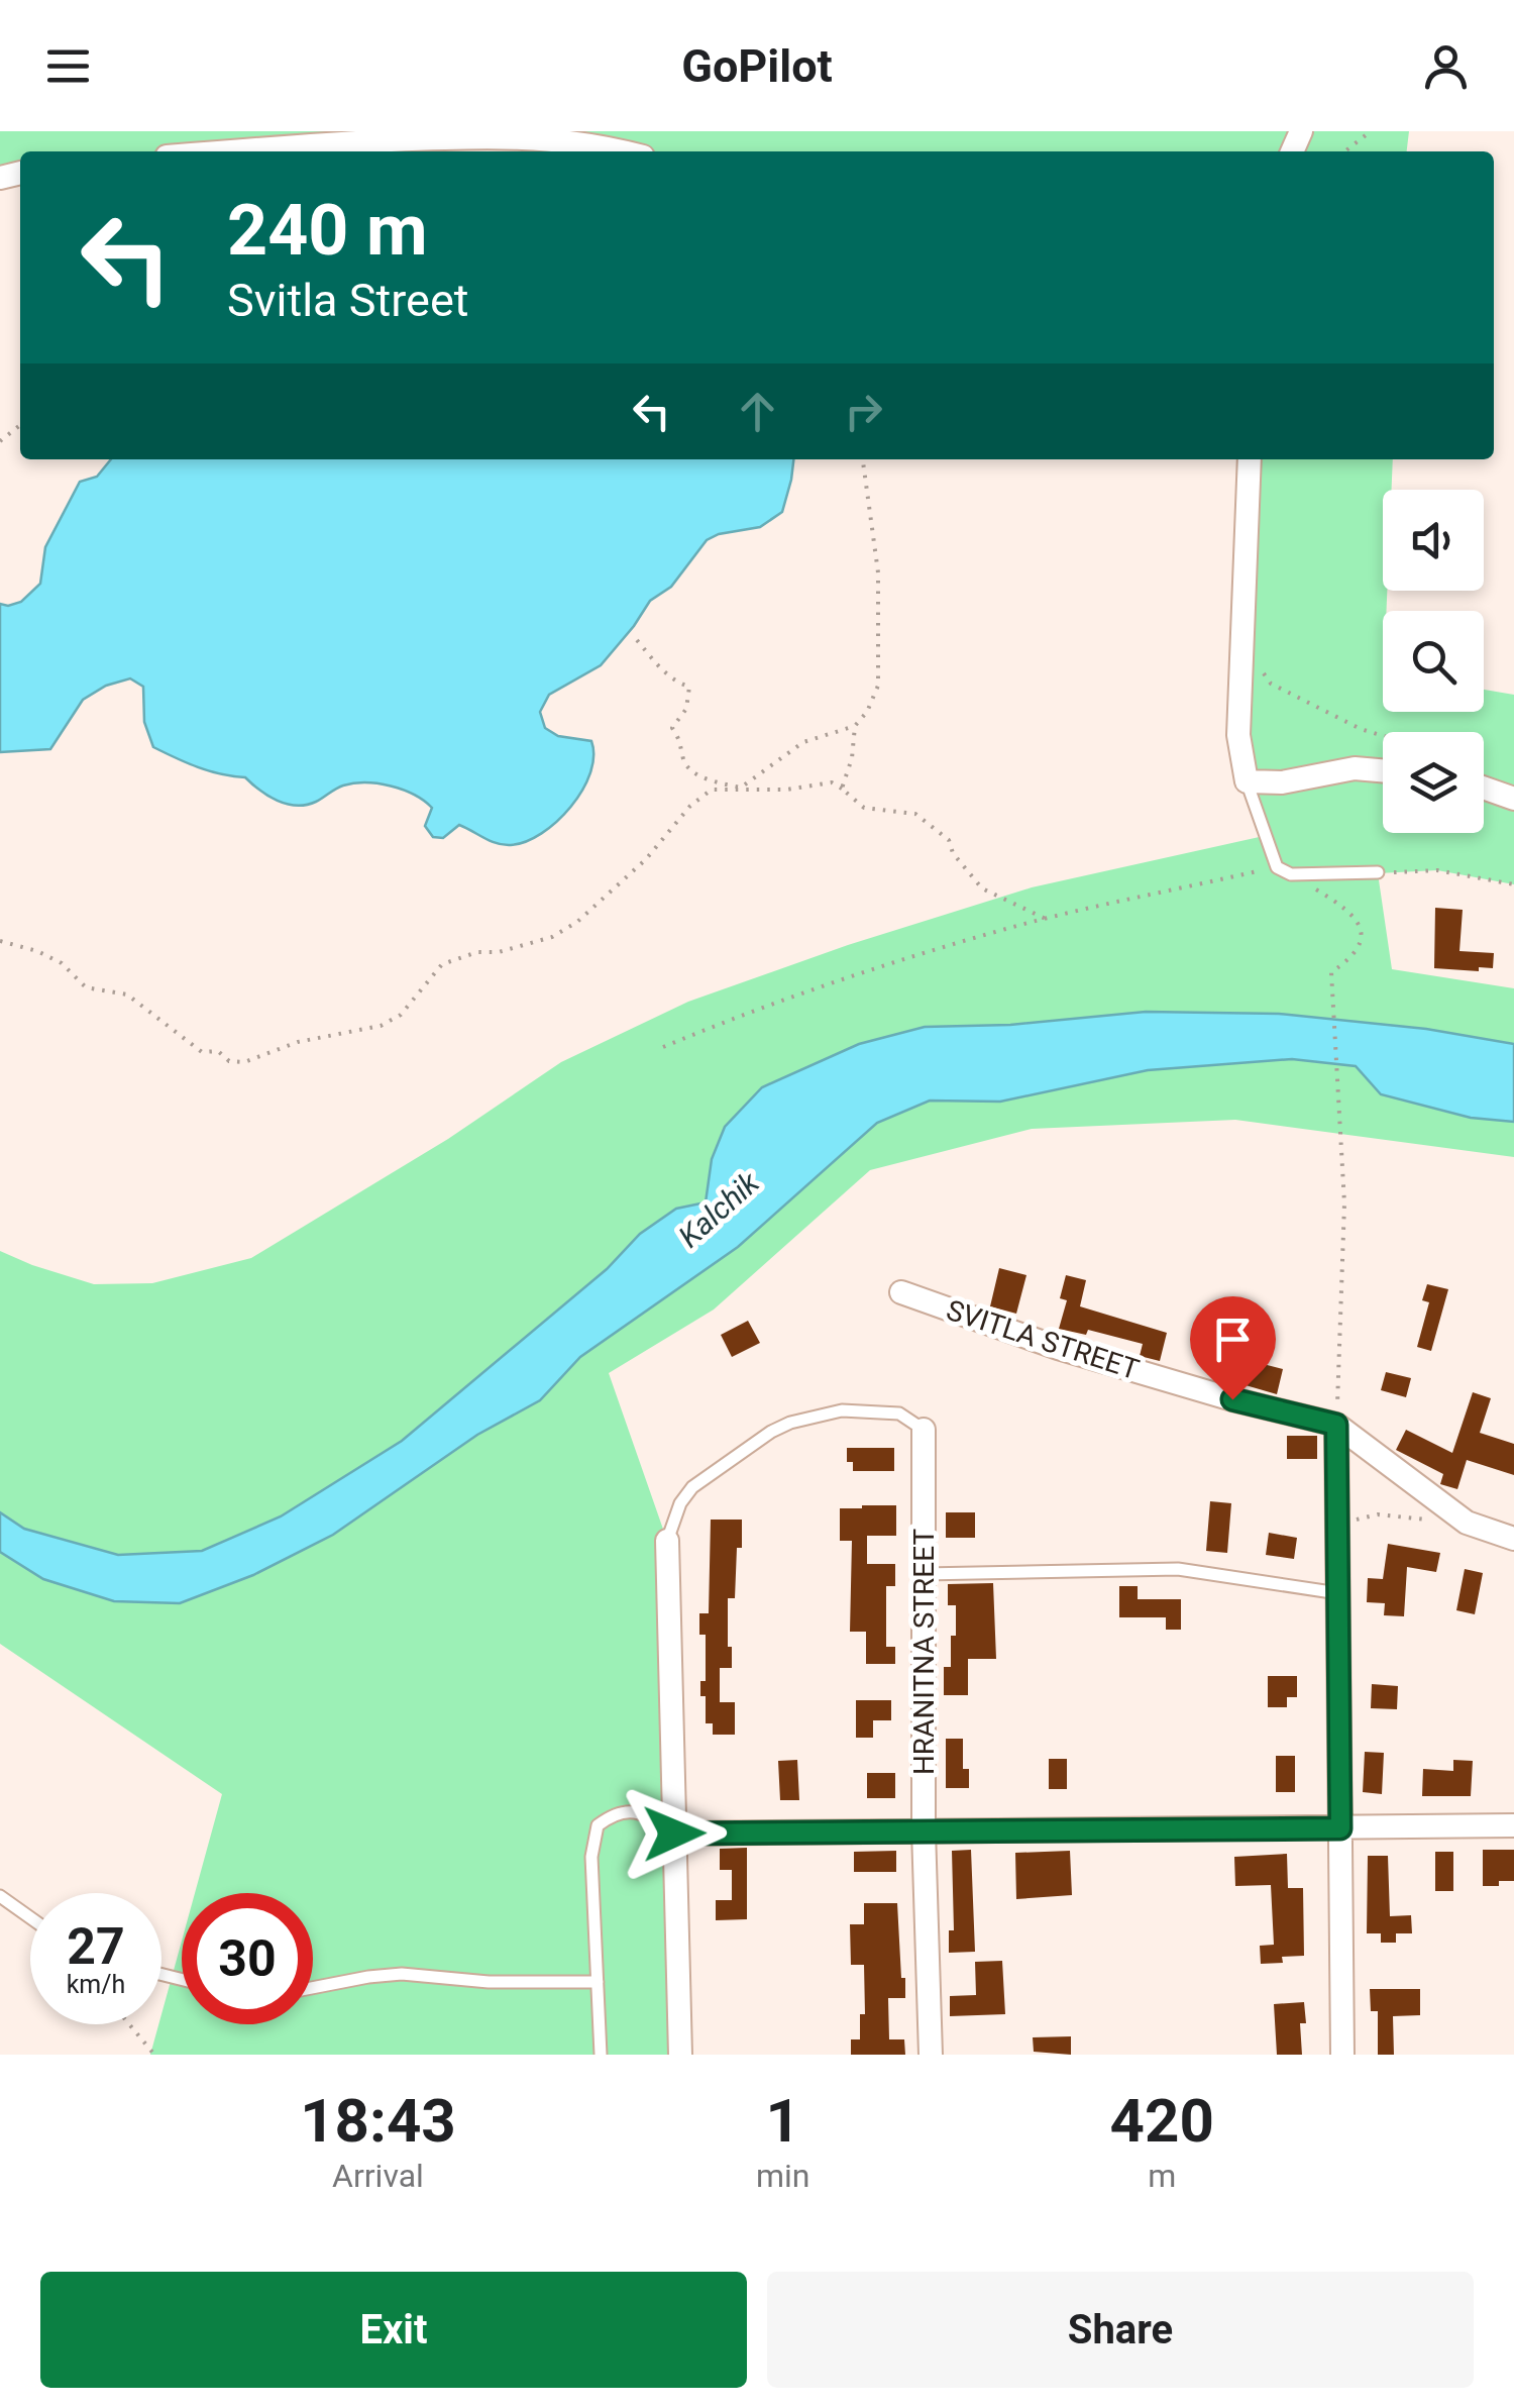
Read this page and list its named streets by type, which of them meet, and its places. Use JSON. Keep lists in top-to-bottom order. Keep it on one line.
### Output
{"streets":{"street":["SVITLA STREET","HRANITNA STREET"]},"water":["Kalchik"],"page":{"header":"GoPilot","turn":["240 m","Svitla Street"],"speed":"27 km/h","limit":"30","eta":["18:43","Arrival","1","min","420","m"],"buttons":["Exit","Share"]}}
